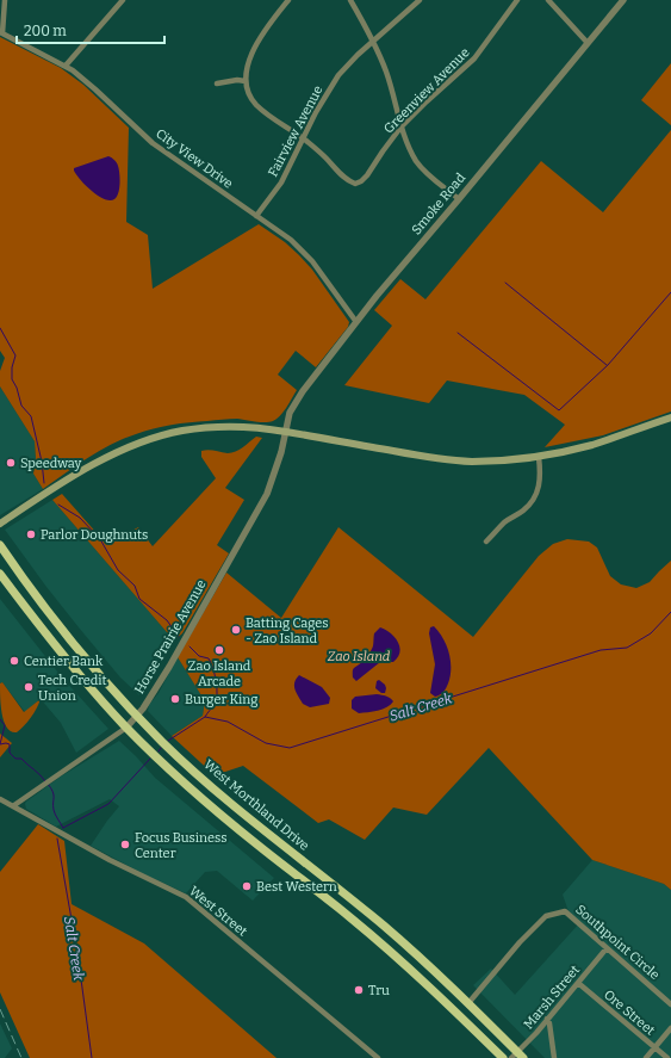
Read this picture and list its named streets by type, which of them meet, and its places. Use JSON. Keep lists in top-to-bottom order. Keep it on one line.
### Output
{"streets":{"highway":["West Morthland Drive"],"street":["Greenview Avenue","Fairview Avenue","City View Drive","Smoke Road","Horse Prairie Avenue","West Street","Southpoint Circle","Marsh Street","Ore Street"]},"crossings":[["Greenview Avenue","Fairview Avenue"],["Fairview Avenue","City View Drive"],["City View Drive","Smoke Road"],["Smoke Road","Horse Prairie Avenue"],["Horse Prairie Avenue","West Morthland Drive"],["Horse Prairie Avenue","West Street"],["West Morthland Drive","Southpoint Circle"],["West Morthland Drive","Marsh Street"],["Southpoint Circle","Marsh Street"],["Marsh Street","Ore Street"]],"water":["Salt Creek"],"parks":["Zao Island"],"places":["Speedway","Parlor Doughnuts","Batting Cages - Zao Island","Zao Island Arcade","Centier Bank","Tech Credit Union","Burger King","Focus Business Center","Best Western","Tru"],"scale_bar":"200 m"}
